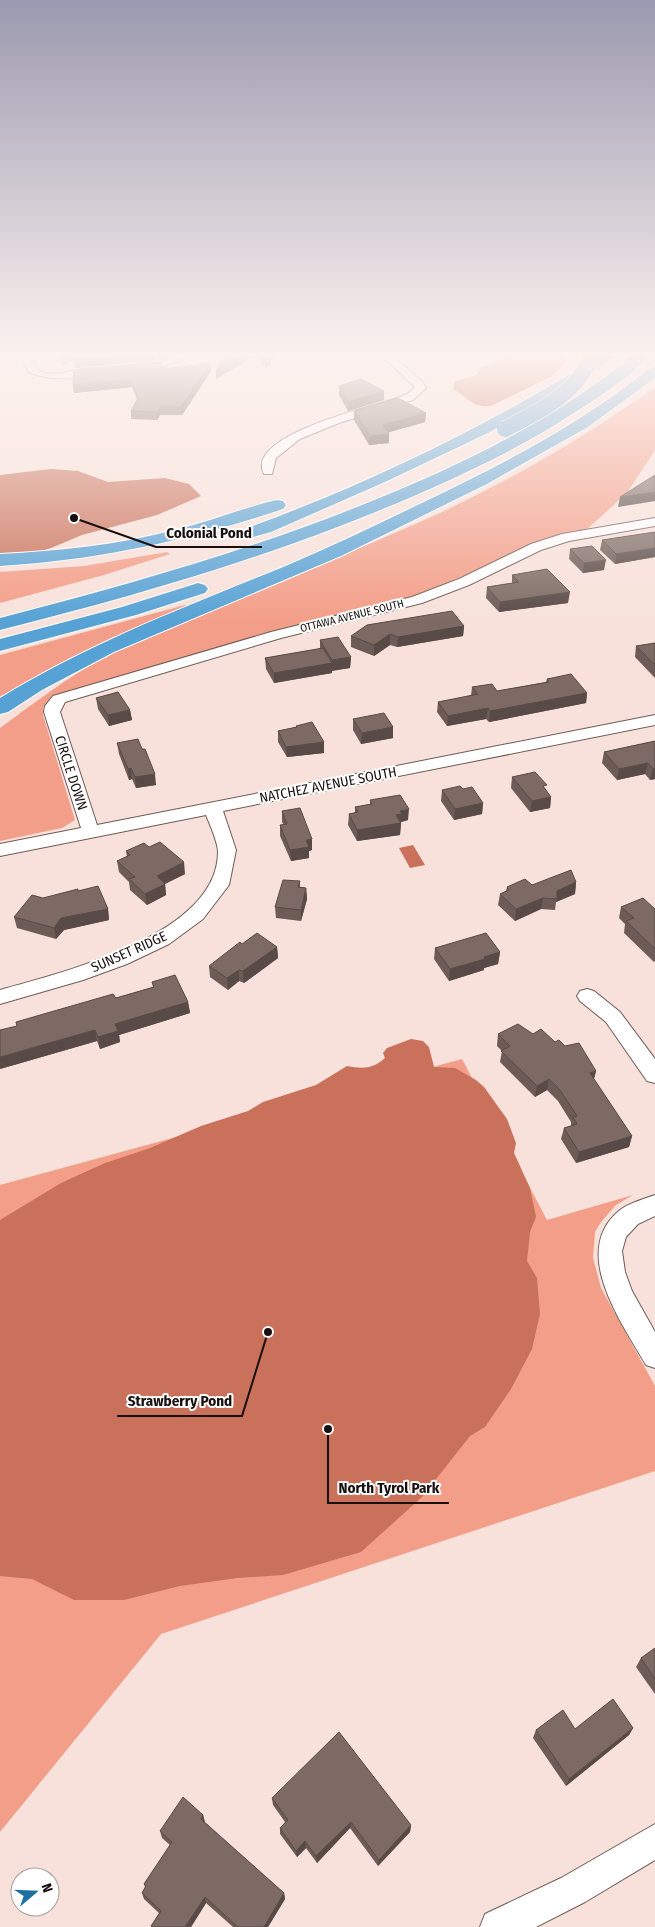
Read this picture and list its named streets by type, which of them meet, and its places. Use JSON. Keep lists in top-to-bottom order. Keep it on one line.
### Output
{"streets":{"street":["OTTAWA AVENUE SOUTH","CIRCLE DOWN","NATCHEZ AVENUE SOUTH","SUNSET RIDGE"]},"crossings":[["OTTAWA AVENUE SOUTH","CIRCLE DOWN"],["CIRCLE DOWN","NATCHEZ AVENUE SOUTH"],["NATCHEZ AVENUE SOUTH","SUNSET RIDGE"]],"places":["Colonial Pond","Strawberry Pond","North Tyrol Park"],"north":"right"}
